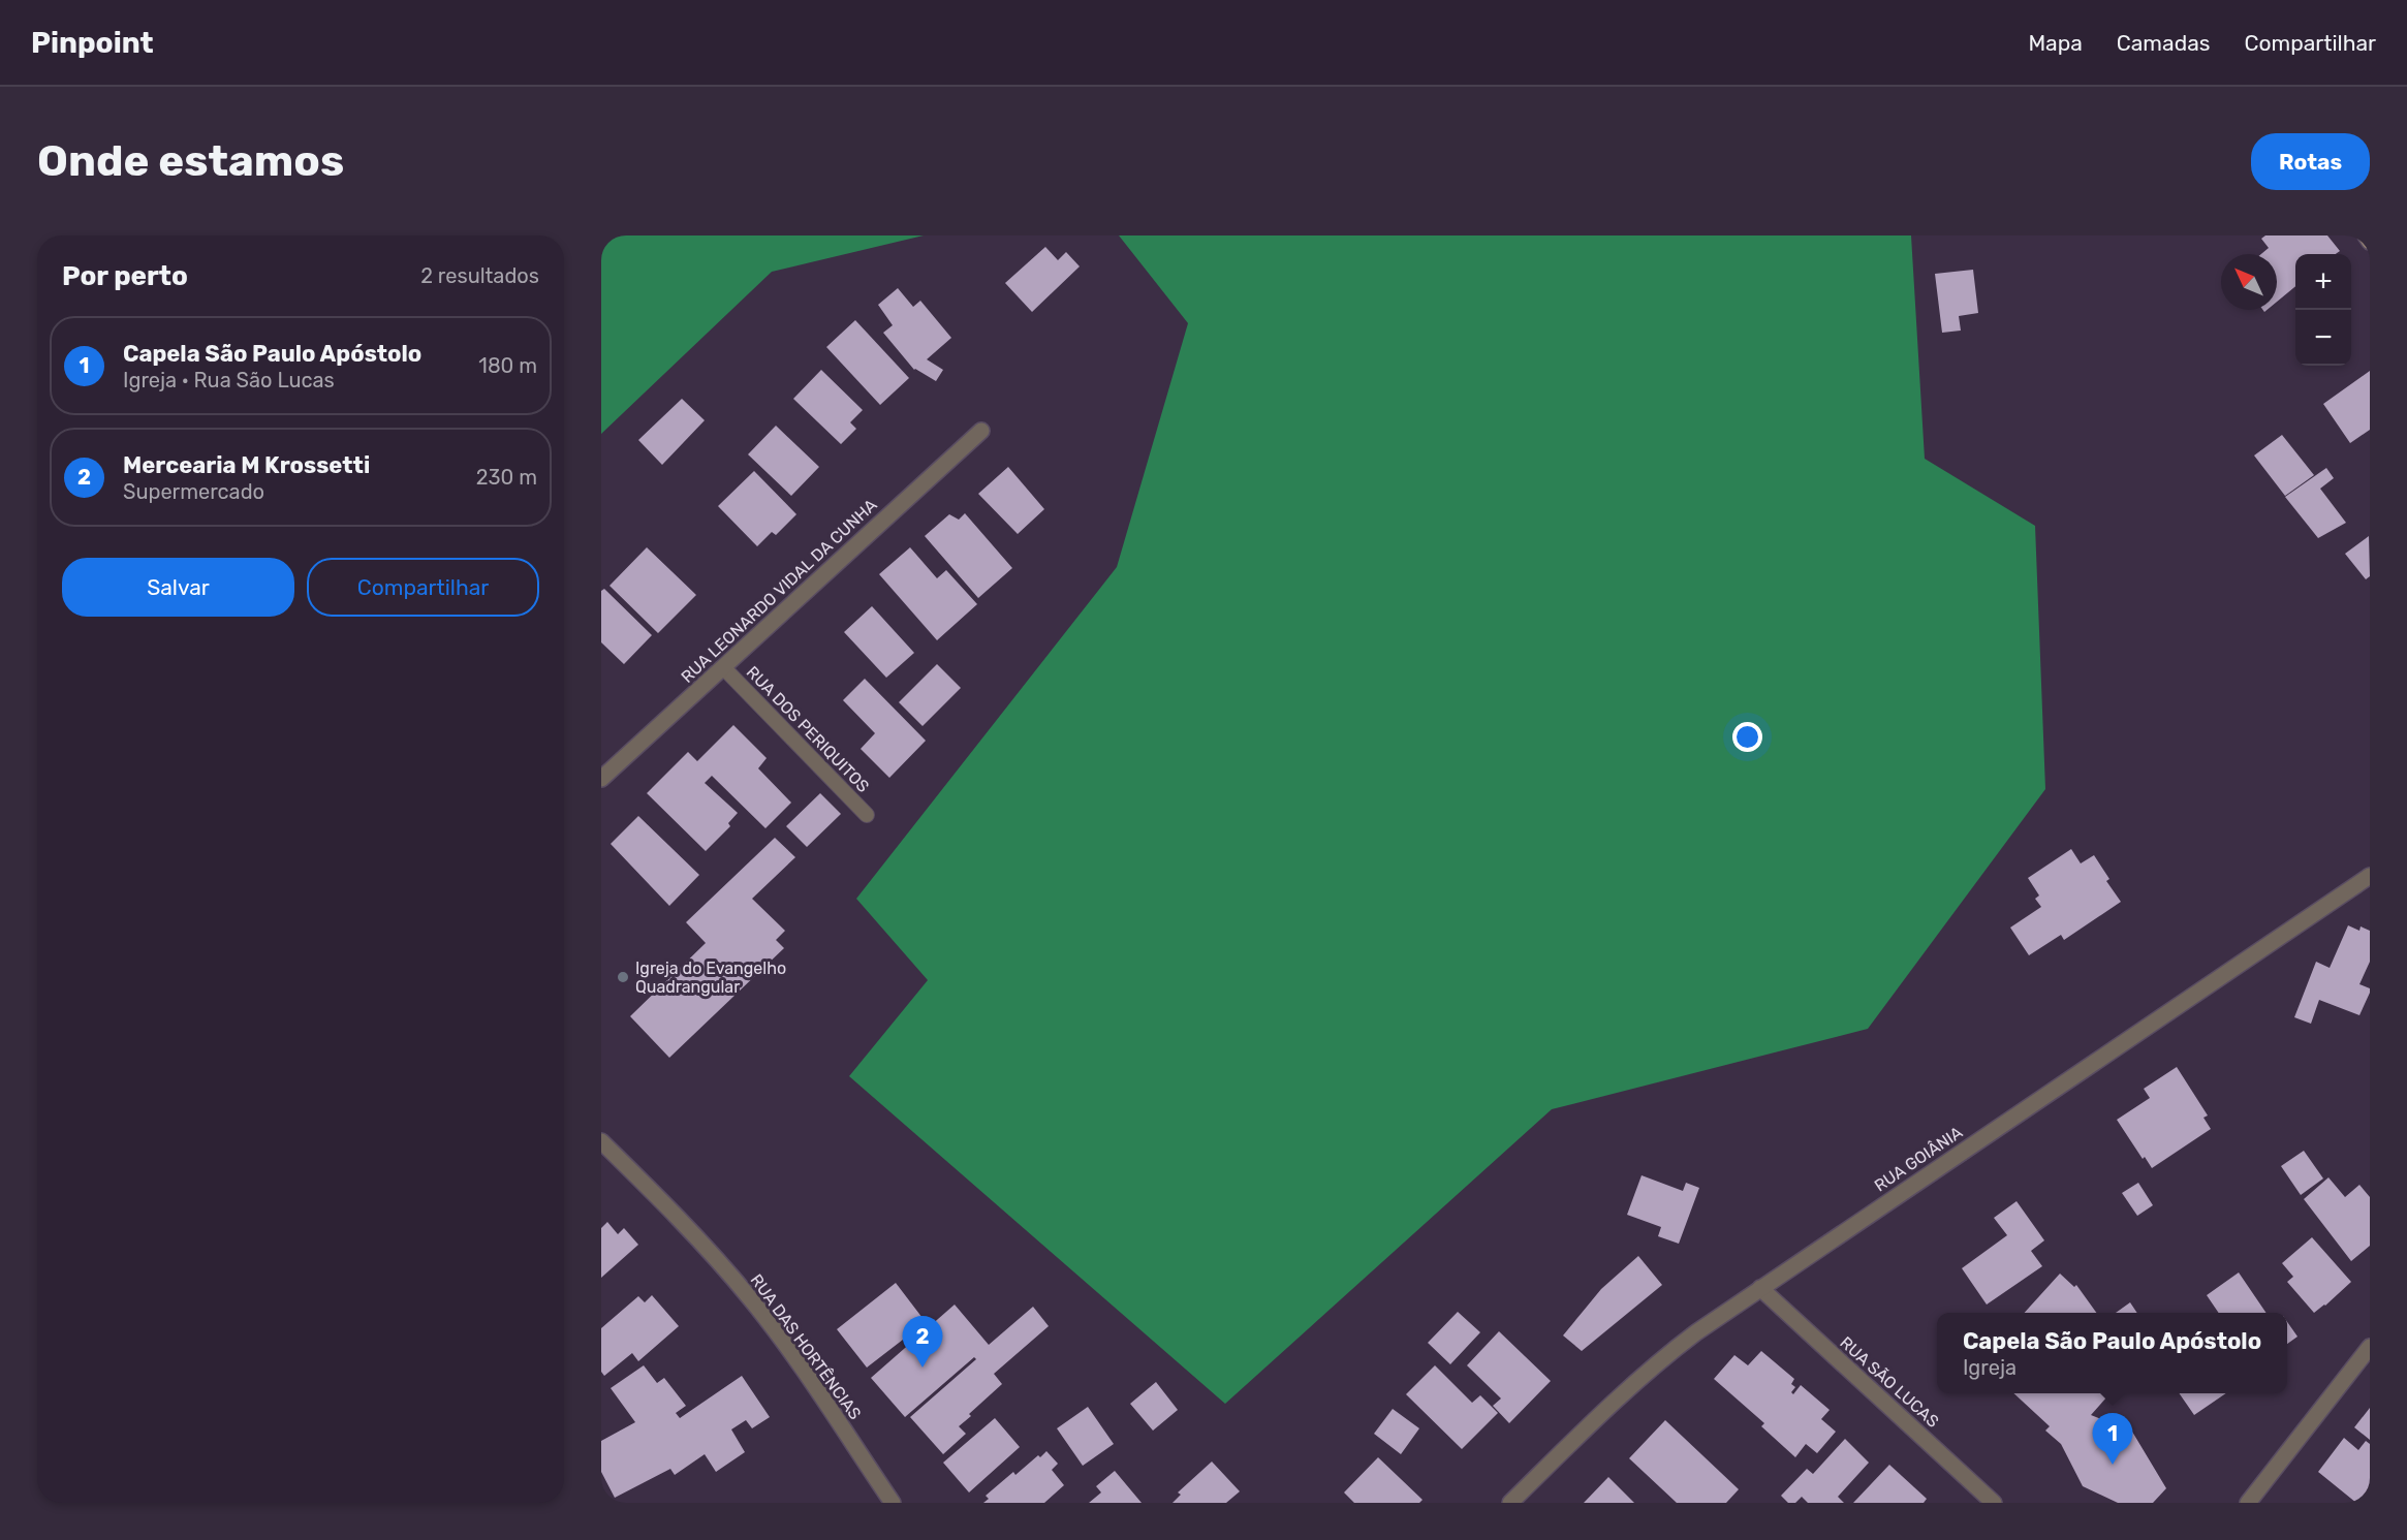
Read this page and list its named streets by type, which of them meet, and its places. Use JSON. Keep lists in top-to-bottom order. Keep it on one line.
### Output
{"streets":{"street":["RUA LEONARDO VIDAL DA CUNHA","RUA GOIÂNIA","RUA DAS HORTÊNCIAS","RUA SÃO LUCAS"],"lane":["RUA DOS PERIQUITOS"]},"crossings":[["RUA LEONARDO VIDAL DA CUNHA","RUA DOS PERIQUITOS"],["RUA GOIÂNIA","RUA SÃO LUCAS"]],"places":["Igreja do Evangelho Quadrangular"],"north":"top left","page":{"header":"Pinpoint","nav":["Mapa","Camadas","Compartilhar"],"buttons":["Rotas",["Salvar","Compartilhar"]],"title":"Onde estamos","heading":["Por perto","2 resultados"],"map_buttons":["+","−"],"list":[{"mark":"1","name":"Capela São Paulo Apóstolo","note":"Igreja · Rua São Lucas","value":"180 m"},{"mark":"2","name":"Mercearia M Krossetti","note":"Supermercado","value":"230 m"}],"popup":["Capela São Paulo Apóstolo","Igreja"],"pins":["2","1"]}}
